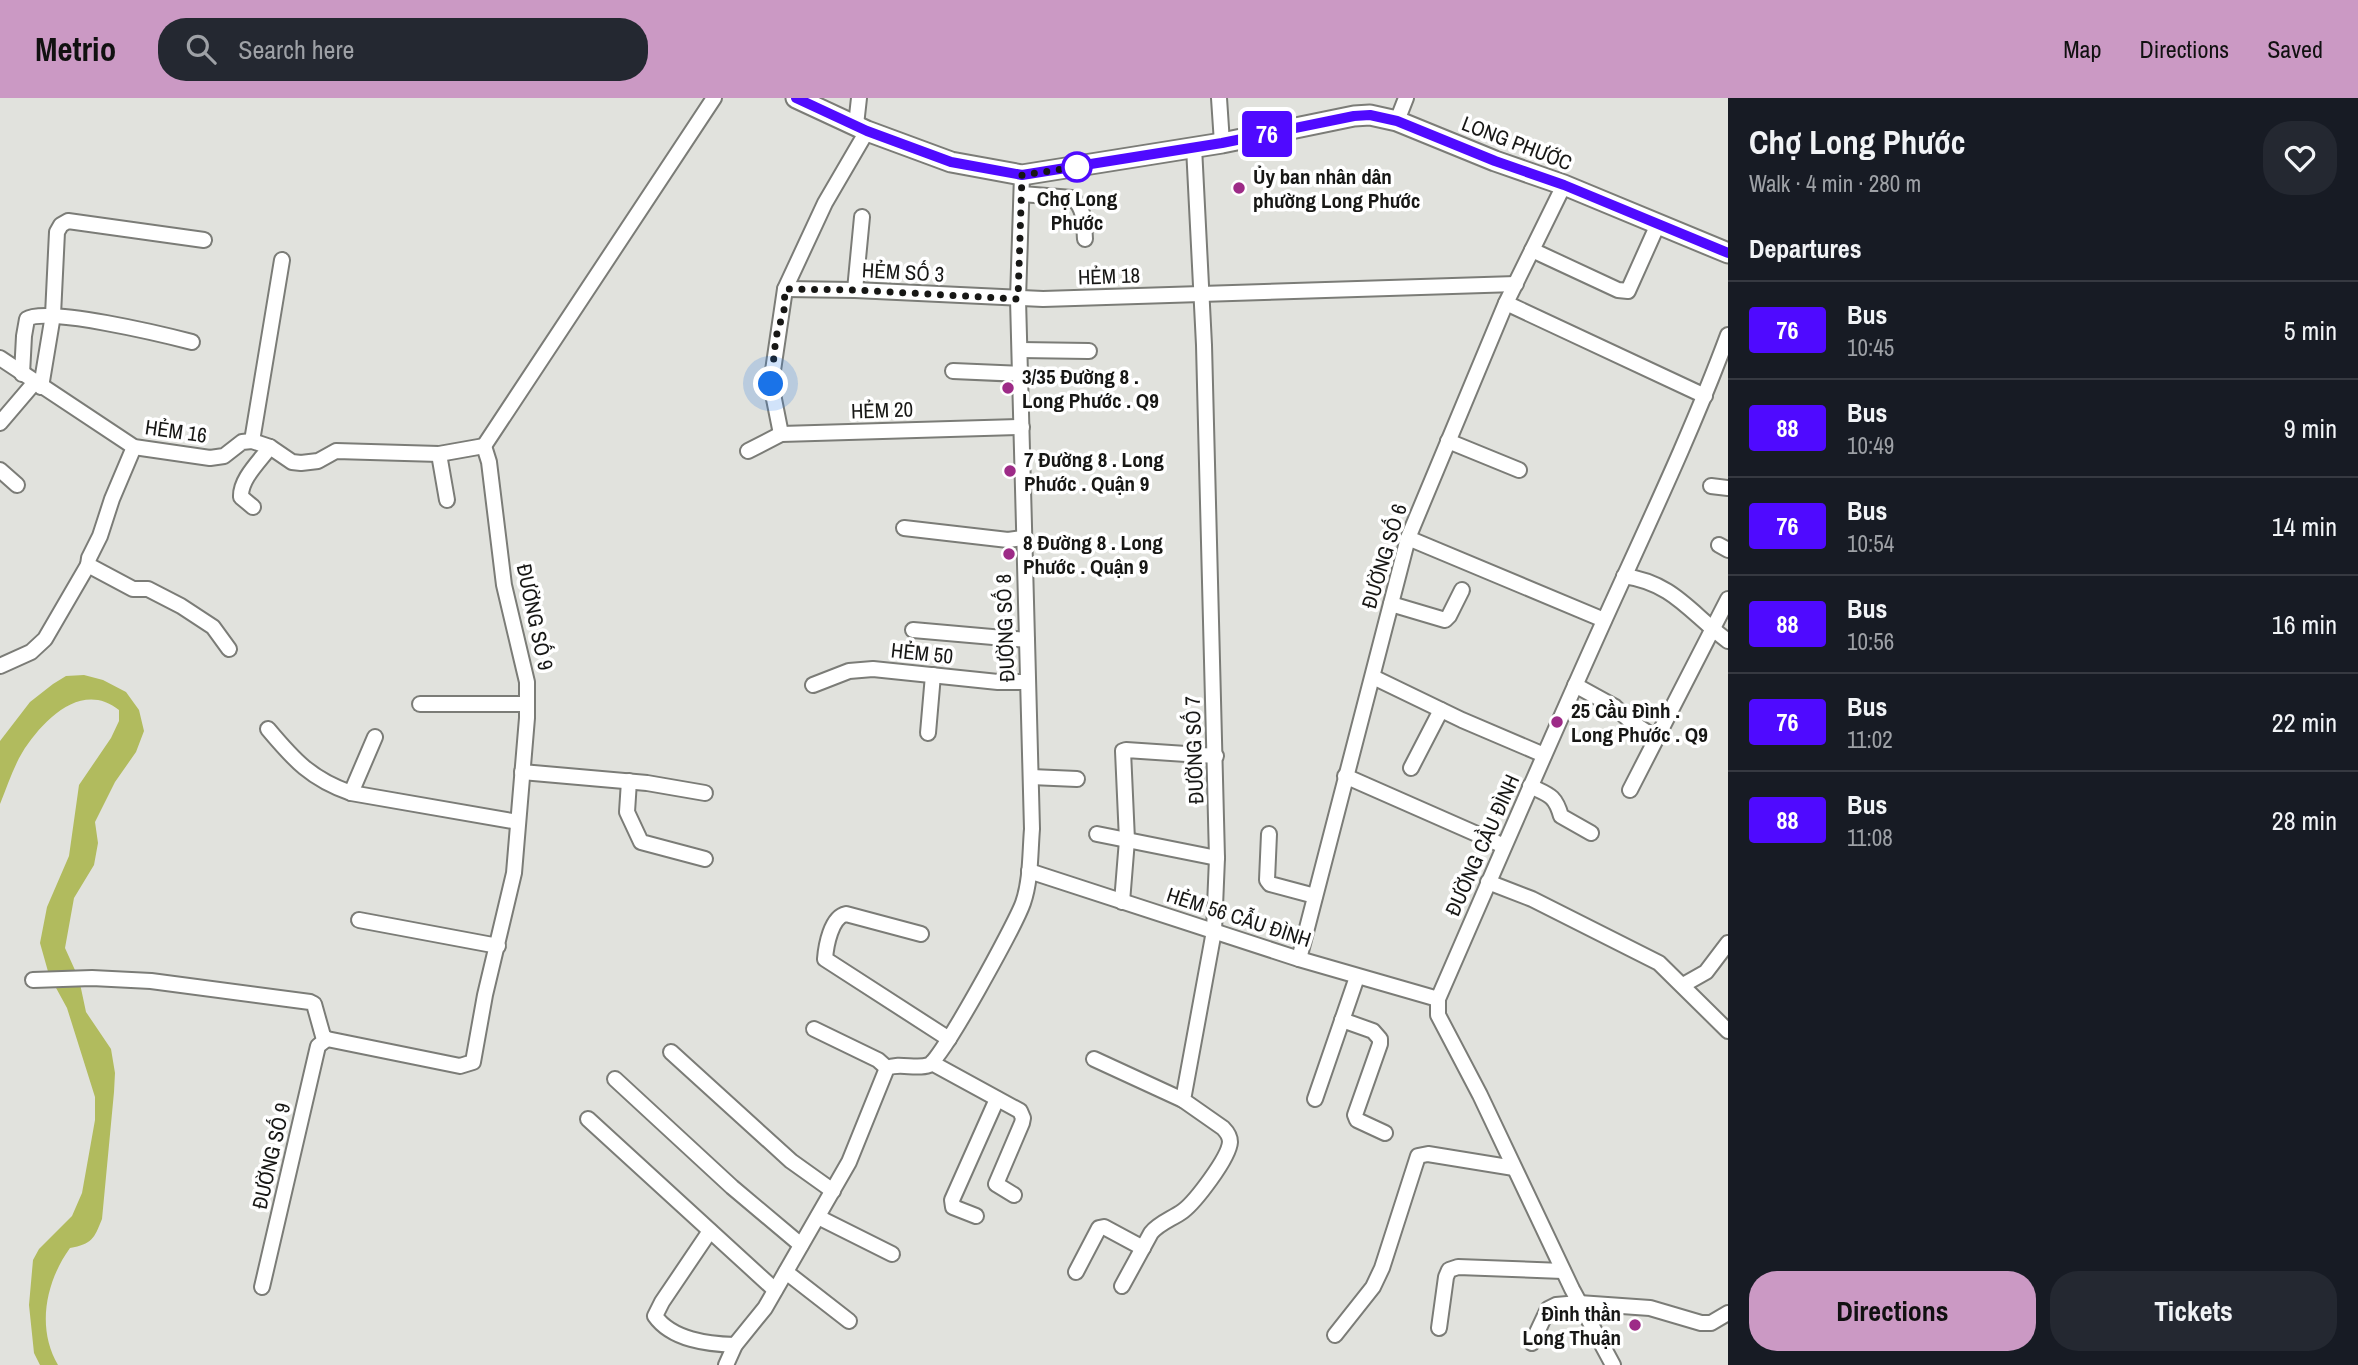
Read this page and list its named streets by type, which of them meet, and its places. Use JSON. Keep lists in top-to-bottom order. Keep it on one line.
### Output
{"streets":{"street":["LONG PHƯỚC","HẺM SỐ 3","HẺM 18","HẺM 20","HẺM 16","ĐƯỜNG SỐ 6","ĐƯỜNG SỐ 9","ĐƯỜNG SỐ 8","HẺM 50","ĐƯỜNG SỐ 7","ĐƯỜNG CẦU ĐÌNH","HẺM 56 CẪU ĐÌNH"]},"crossings":[["LONG PHƯỚC","ĐƯỜNG SỐ 6"],["LONG PHƯỚC","ĐƯỜNG SỐ 8"],["LONG PHƯỚC","ĐƯỜNG SỐ 7"],["HẺM SỐ 3","HẺM 18"],["HẺM SỐ 3","ĐƯỜNG SỐ 8"],["HẺM 18","ĐƯỜNG SỐ 6"],["HẺM 18","ĐƯỜNG SỐ 8"],["HẺM 18","ĐƯỜNG SỐ 7"],["HẺM 20","ĐƯỜNG SỐ 8"],["ĐƯỜNG SỐ 6","HẺM 56 CẪU ĐÌNH"],["ĐƯỜNG SỐ 8","HẺM 50"],["ĐƯỜNG SỐ 8","HẺM 56 CẪU ĐÌNH"],["ĐƯỜNG SỐ 7","HẺM 56 CẪU ĐÌNH"],["ĐƯỜNG CẦU ĐÌNH","HẺM 56 CẪU ĐÌNH"]],"places":["Chợ Long Phước","Ủy ban nhân dân phường Long Phước","3/35 Đường 8 . Long Phước . Q9","7 Đường 8 . Long Phước . Quận 9","8 Đường 8 . Long Phước . Quận 9","25 Cầu Đình . Long Phước . Q9","Đình thần Long Thuận"],"lines":["bus line 76"],"page":{"header":"Metrio","search":"Search here","nav":["Map","Directions","Saved"],"on_map":"76","heading":[["Chợ Long Phước","Walk · 4 min · 280 m"],"Departures"],"list":[{"mark":"76","name":"Bus","note":"10:45","value":"5 min"},{"mark":"88","name":"Bus","note":"10:49","value":"9 min"},{"mark":"76","name":"Bus","note":"10:54","value":"14 min"},{"mark":"88","name":"Bus","note":"10:56","value":"16 min"},{"mark":"76","name":"Bus","note":"11:02","value":"22 min"},{"mark":"88","name":"Bus","note":"11:08","value":"28 min"}],"buttons":["Directions","Tickets"]}}
